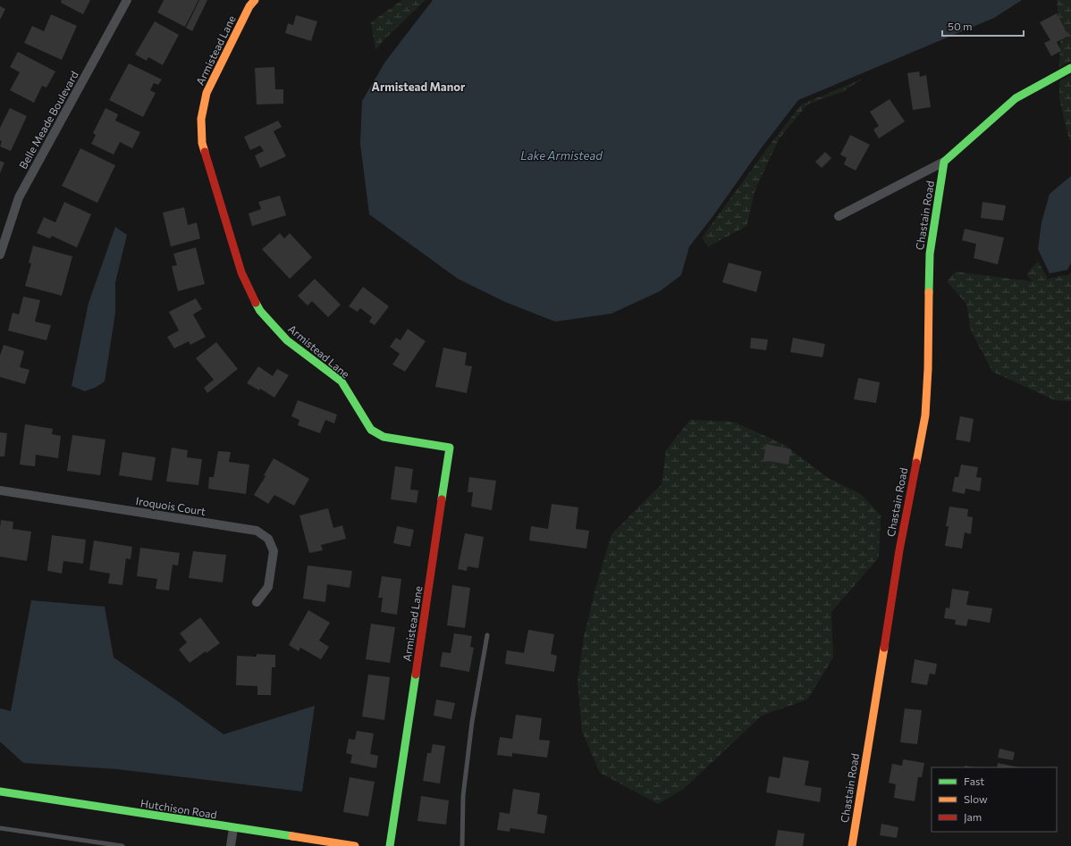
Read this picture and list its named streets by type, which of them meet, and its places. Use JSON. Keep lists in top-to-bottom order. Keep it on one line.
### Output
{"streets":{"street":["Armistead Lane","Belle Meade Boulevard","Chastain Road","Iroquois Court","Hutchison Road"]},"districts":["Armistead Manor"],"water":["Lake Armistead"],"legend":["Fast","Slow","Jam"],"scale_bar":"50 m"}
